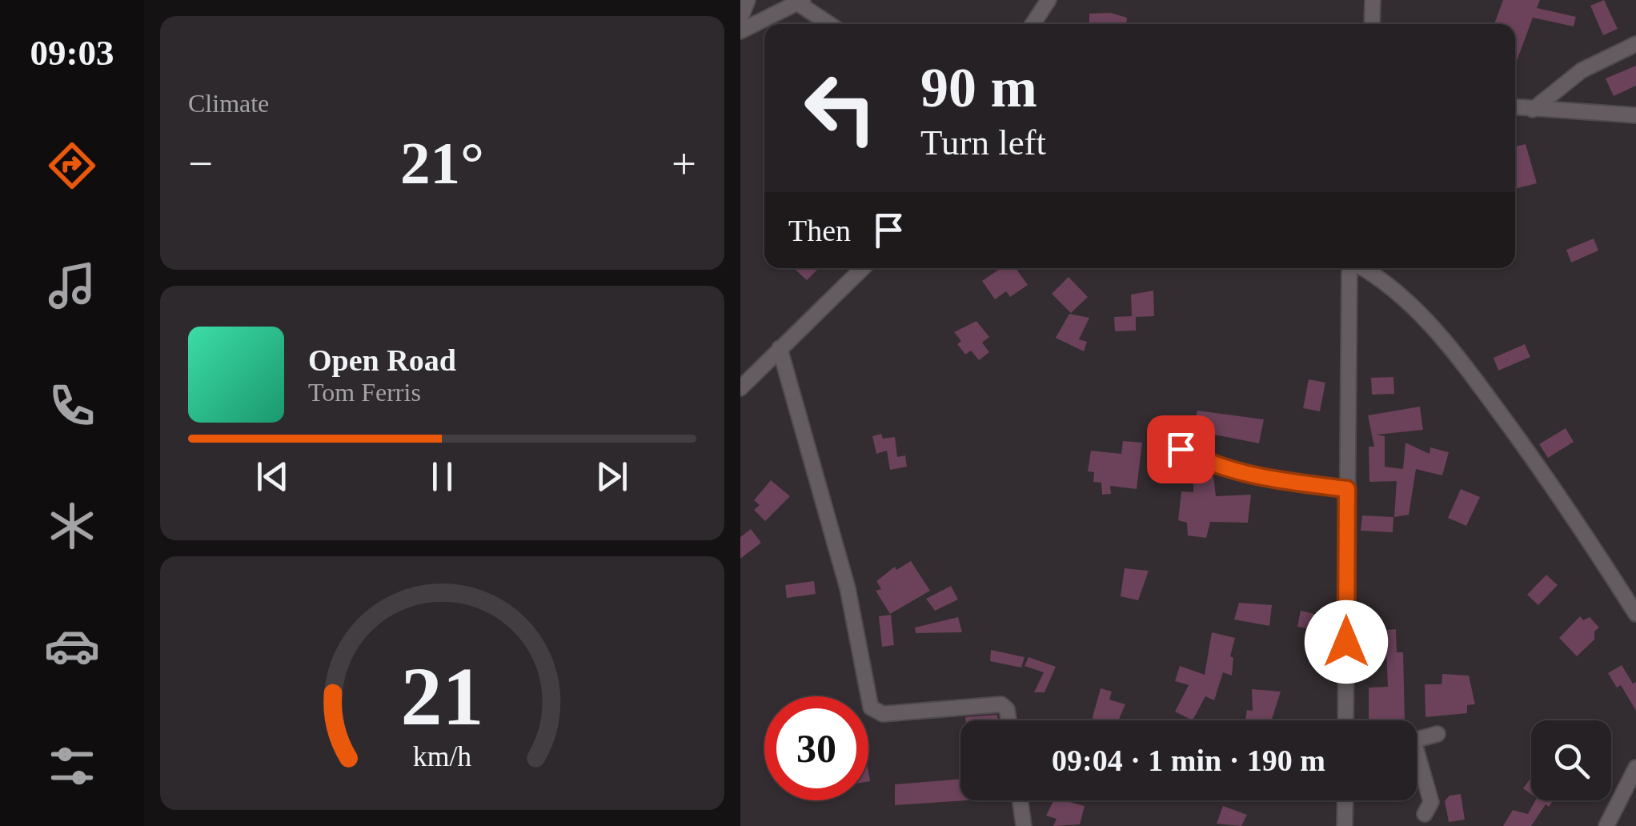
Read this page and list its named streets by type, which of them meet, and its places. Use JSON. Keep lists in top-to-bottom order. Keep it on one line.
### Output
{"page":{"tabs":"09:03","tile":"Climate","turn":["90 m","Turn left"],"heat":["−","21°","+"],"then":"Then","song":["Open Road","Tom Ferris"],"limit":"30","trip":"09:04 · 1 min · 190 m","gauge":["21","km/h"]}}
